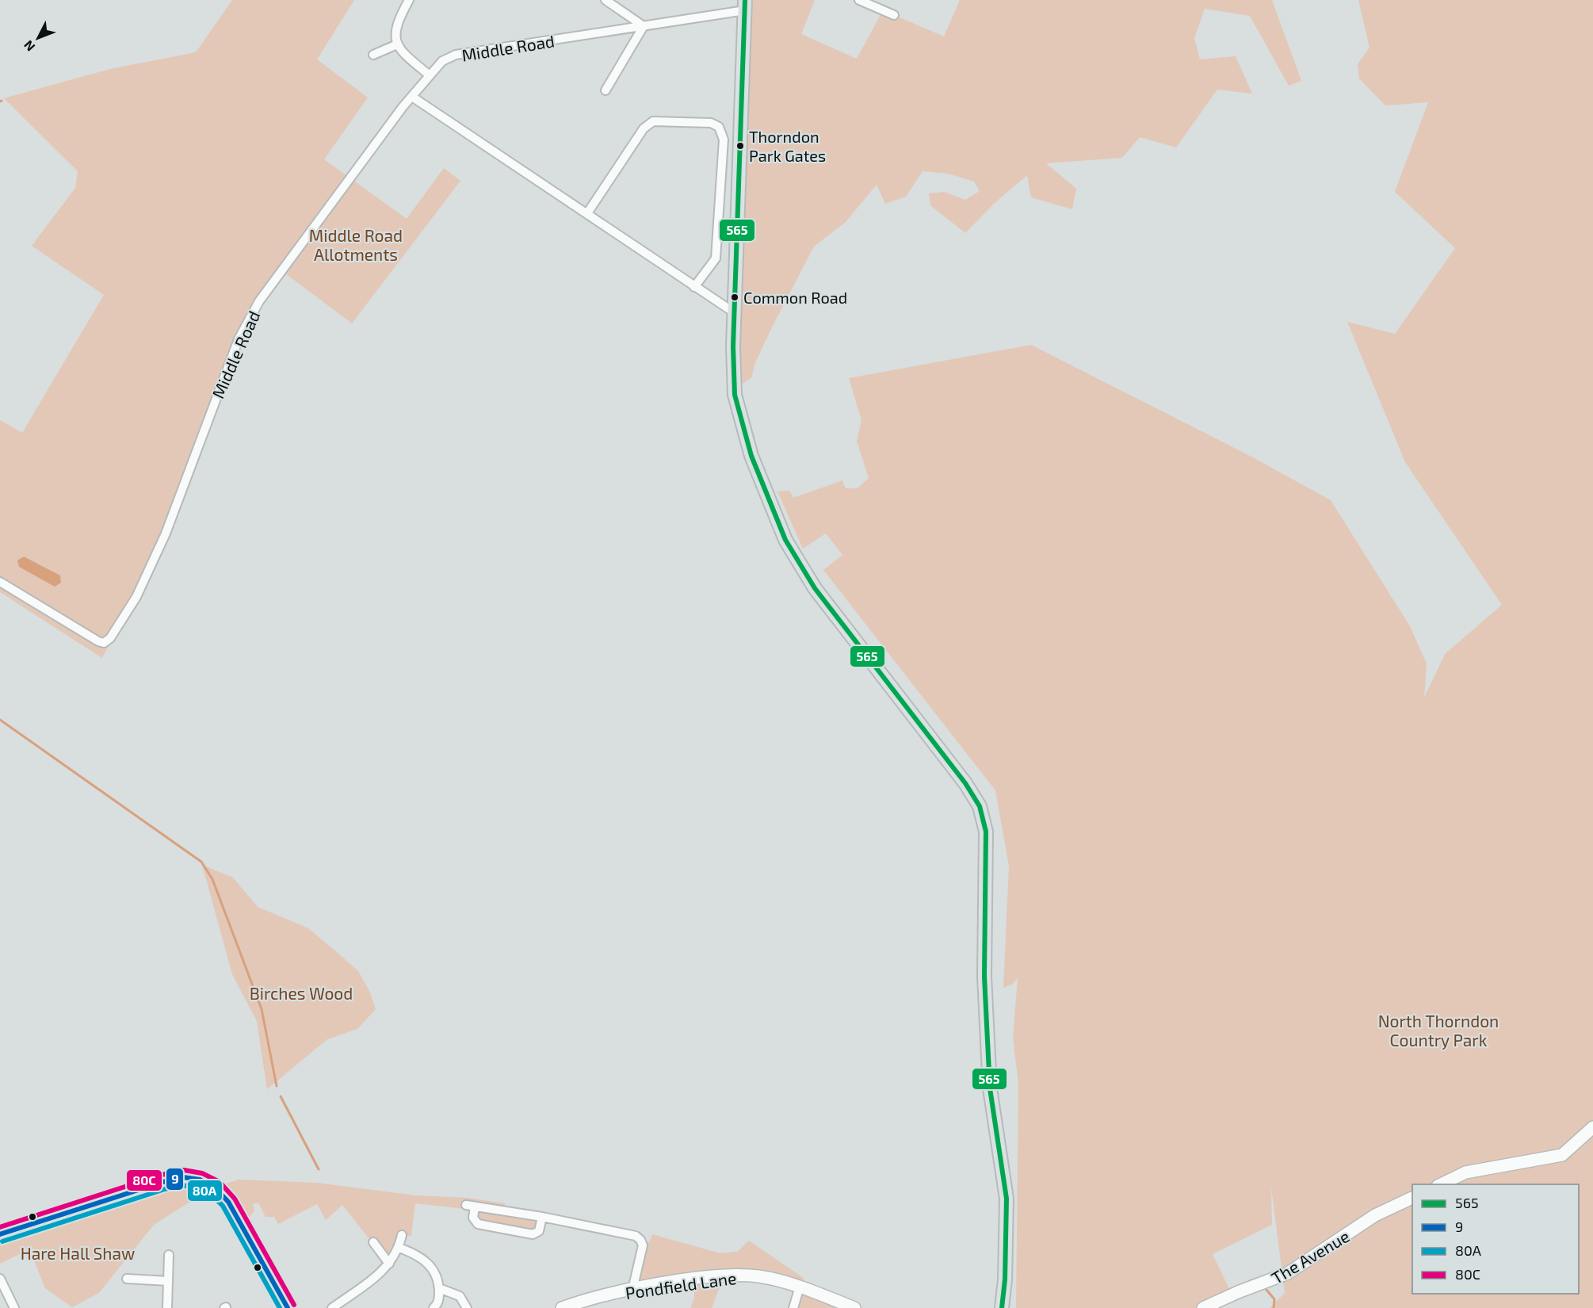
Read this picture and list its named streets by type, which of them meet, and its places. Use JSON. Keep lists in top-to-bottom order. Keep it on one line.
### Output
{"streets":{"street":["Middle Road","The Avenue","Pondfield Lane"]},"parks":["Middle Road Allotments","Birches Wood","North Thorndon Country Park","Hare Hall Shaw"],"places":["Thorndon Park Gates","Common Road"],"lines":["transit line 565","transit line 80C","transit line 9","transit line 80A"],"legend":["565","9","80A","80C"],"north":"bottom left"}
